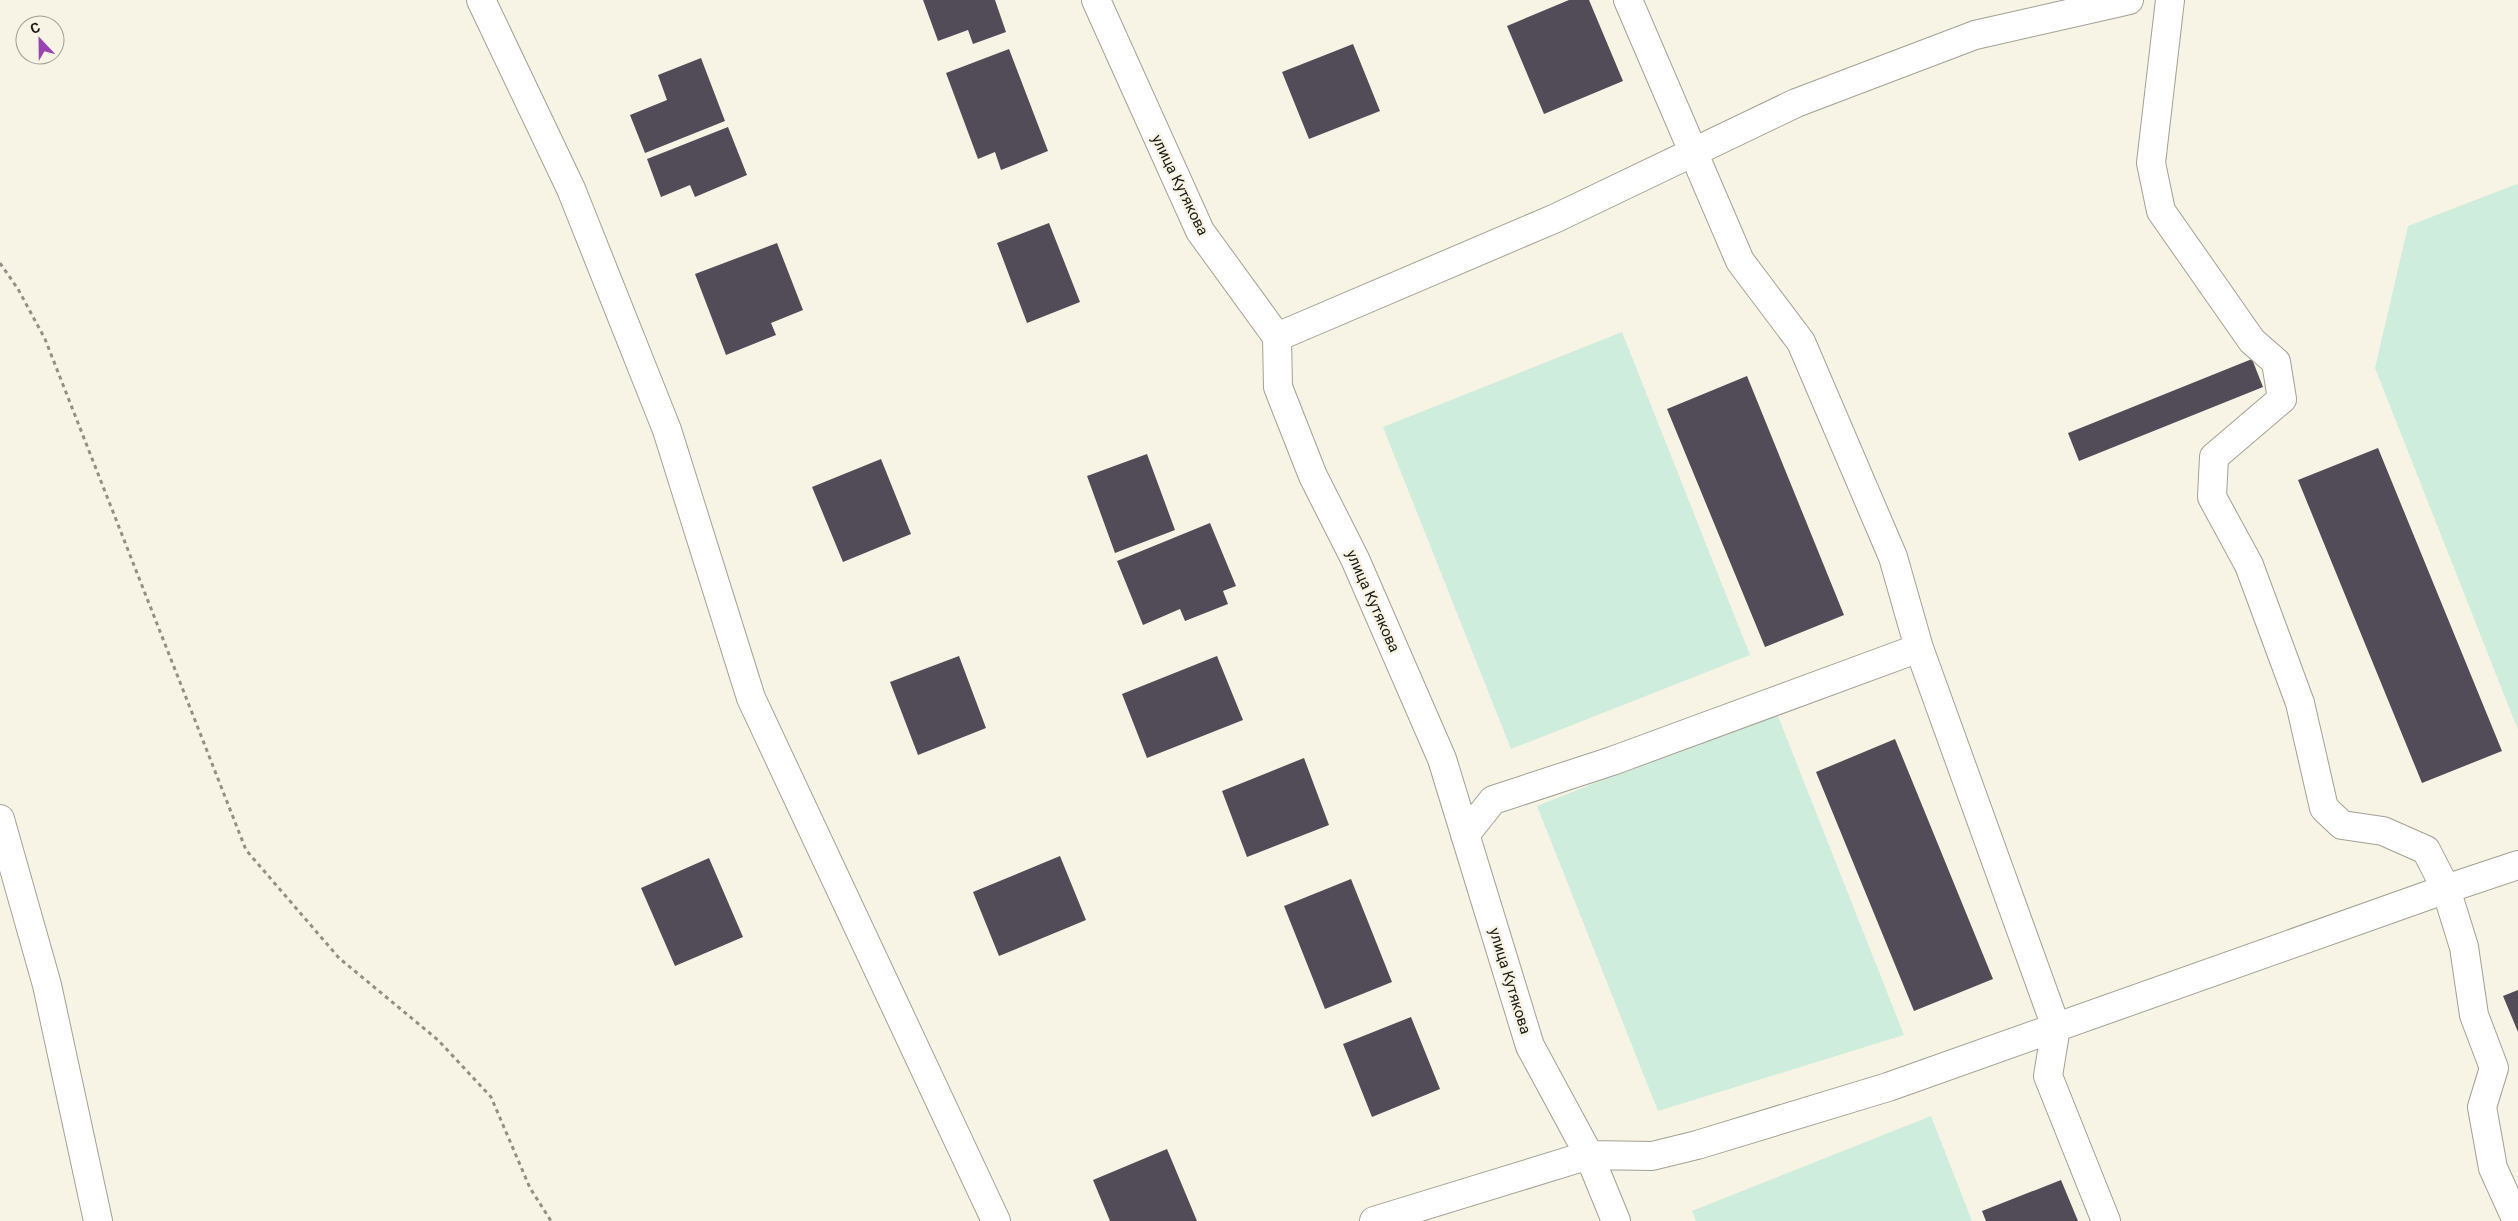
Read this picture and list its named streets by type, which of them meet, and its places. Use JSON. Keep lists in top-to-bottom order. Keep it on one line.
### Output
{"streets":{"street":["улица Кутякова"]},"north":"top"}
